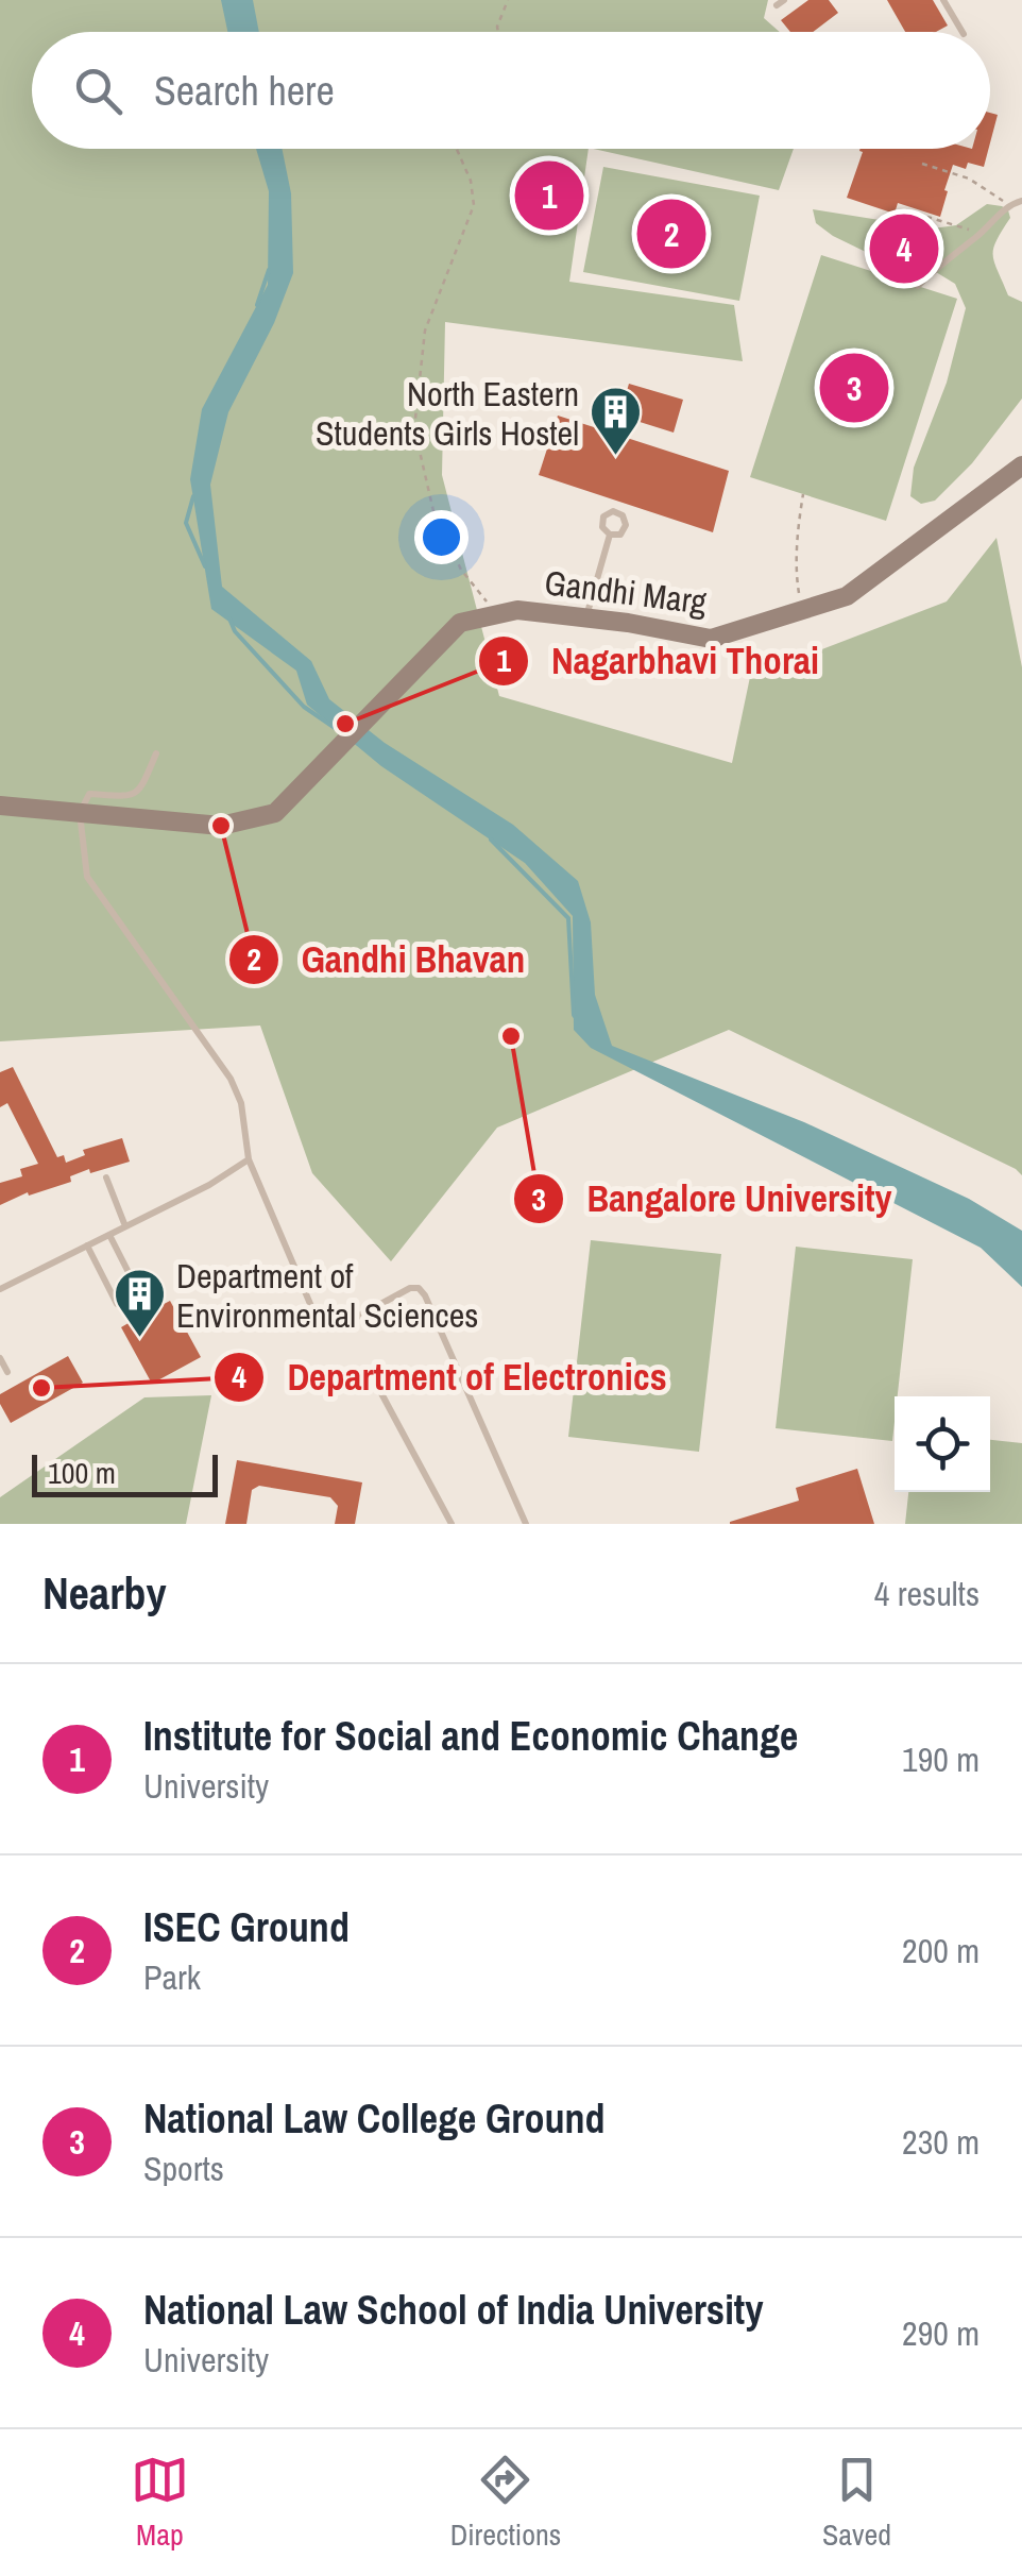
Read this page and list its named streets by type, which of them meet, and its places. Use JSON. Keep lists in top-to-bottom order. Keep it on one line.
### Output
{"streets":{"main road":["Gandhi Marg"]},"places":{"building":["North Eastern Students Girls Hostel","Department of Environmental Sciences"],"other":["Nagarbhavi Thorai","Gandhi Bhavan","Bangalore University","Department of Electronics"]},"scale_bar":"100 m","page":{"search":"Search here","pins":["1","2","4","3"],"scale":"100 m","heading":["Nearby","4 results"],"list":[{"mark":"1","name":"Institute for Social and Economic Change","note":"University","value":"190 m"},{"mark":"2","name":"ISEC Ground","note":"Park","value":"200 m"},{"mark":"3","name":"National Law College Ground","note":"Sports","value":"230 m"},{"mark":"4","name":"National Law School of India University","note":"University","value":"290 m"}],"nav":["Map","Directions","Saved"]}}
